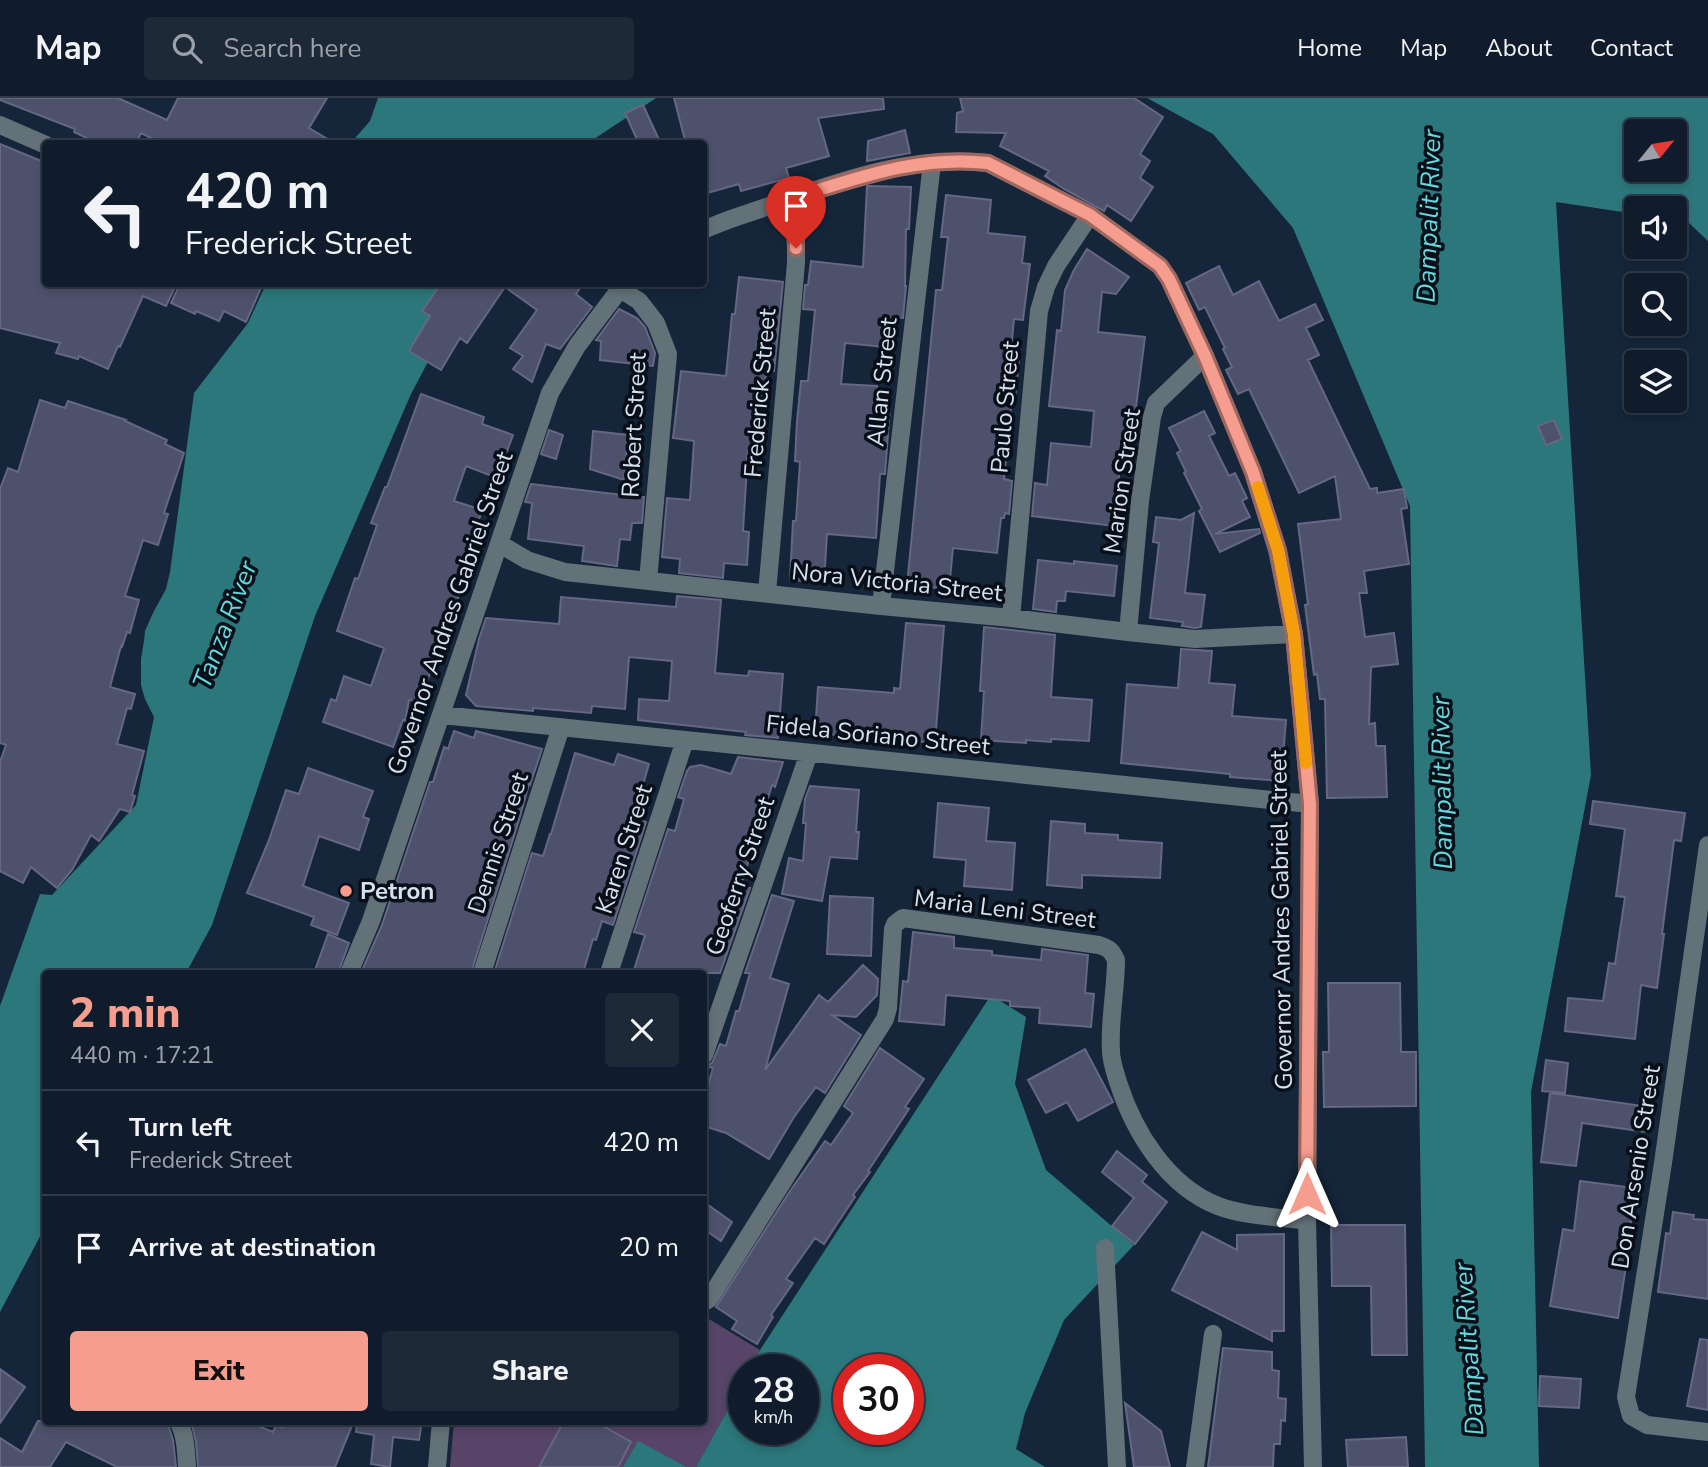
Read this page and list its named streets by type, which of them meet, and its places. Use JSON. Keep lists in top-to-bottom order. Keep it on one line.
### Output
{"streets":{"street":["Allan Street","Frederick Street","Paulo Street","Robert Street","Marion Street","Nora Victoria Street","Governor Andres Gabriel Street","Fidela Soriano Street","Dennis Street","Karen Street","Geoferry Street","Maria Leni Street","Don Arsenio Street"]},"crossings":[["Allan Street","Nora Victoria Street"],["Allan Street","Governor Andres Gabriel Street"],["Frederick Street","Nora Victoria Street"],["Frederick Street","Governor Andres Gabriel Street"],["Paulo Street","Nora Victoria Street"],["Paulo Street","Governor Andres Gabriel Street"],["Robert Street","Nora Victoria Street"],["Marion Street","Nora Victoria Street"],["Marion Street","Governor Andres Gabriel Street"],["Nora Victoria Street","Governor Andres Gabriel Street"],["Governor Andres Gabriel Street","Fidela Soriano Street"],["Governor Andres Gabriel Street","Maria Leni Street"],["Fidela Soriano Street","Dennis Street"],["Fidela Soriano Street","Karen Street"],["Fidela Soriano Street","Geoferry Street"]],"water":["Dampalit River","Tanza River"],"places":["Petron"],"north":"top right","page":{"header":"Map","search":"Search here","nav":["Home","Map","About","Contact"],"turn":["420 m","Frederick Street"],"heading":["2 min","440 m · 17:21"],"list":[{"name":"Turn left","note":"Frederick Street","value":"420 m"},{"name":"Arrive at destination","value":"20 m"}],"buttons":["Exit","Share"],"speed":"28 km/h","limit":"30"}}
